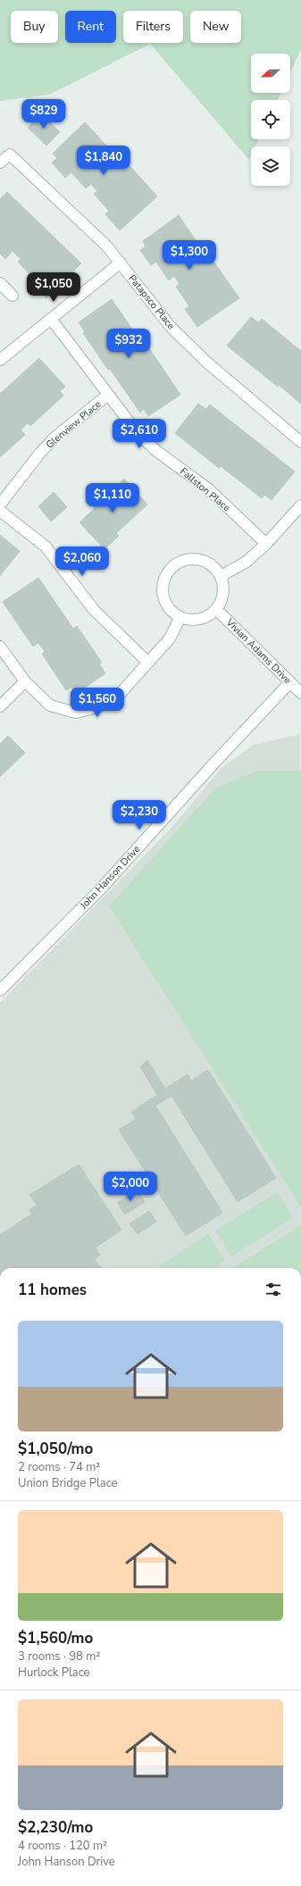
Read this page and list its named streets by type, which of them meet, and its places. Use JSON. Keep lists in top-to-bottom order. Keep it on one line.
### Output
{"streets":{"street":["Patapsco Place","Glenview Place","Fallston Place","Vivian Adams Drive","John Hanson Drive"]},"crossings":[["Glenview Place","Fallston Place"],["Vivian Adams Drive","John Hanson Drive"]],"north":"left","page":{"chip":["Buy","Rent","Filters","New"],"price":["$829","$1,840","$1,300","$1,050","$932","$2,610","$1,110","$2,060","$1,560","$2,230","$2,000"],"heading":"11 homes","list":[{"name":"$1,050/mo","note":"2 rooms · 74 m² · Union Bridge Place"},{"name":"$1,560/mo","note":"3 rooms · 98 m² · Hurlock Place"},{"name":"$2,230/mo","note":"4 rooms · 120 m² · John Hanson Drive"}]}}
